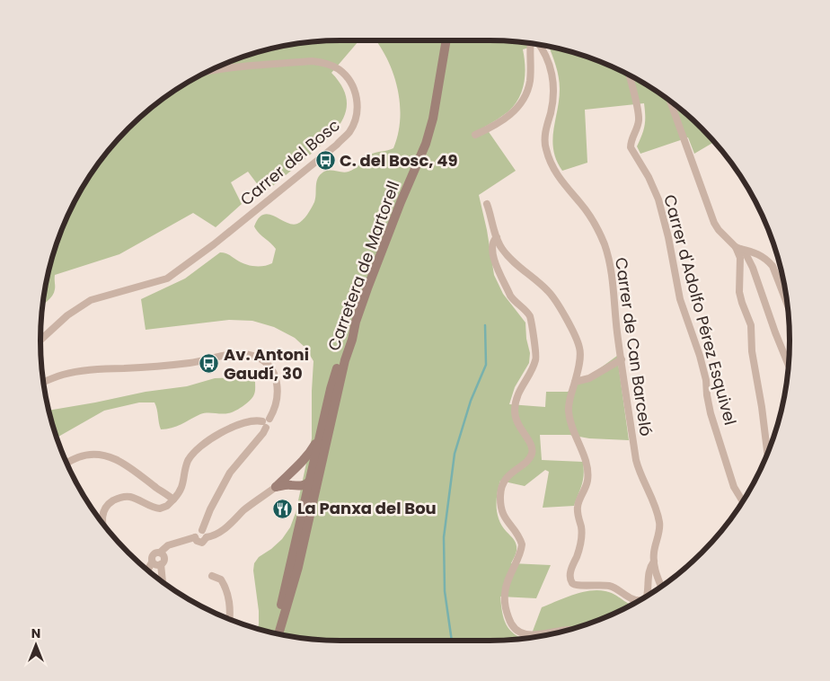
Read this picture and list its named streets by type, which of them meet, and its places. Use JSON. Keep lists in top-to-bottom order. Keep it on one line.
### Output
{"streets":{"main road":["Carretera de Martorell"],"street":["Carrer del Bosc","Carrer d'Adolfo Pérez Esquivel","Carrer de Can Barceló"]},"places":{"bus stop":["C. del Bosc, 49","Av. Antoni Gaudí, 30"],"restaurant":["La Panxa del Bou"]},"north":"top"}
